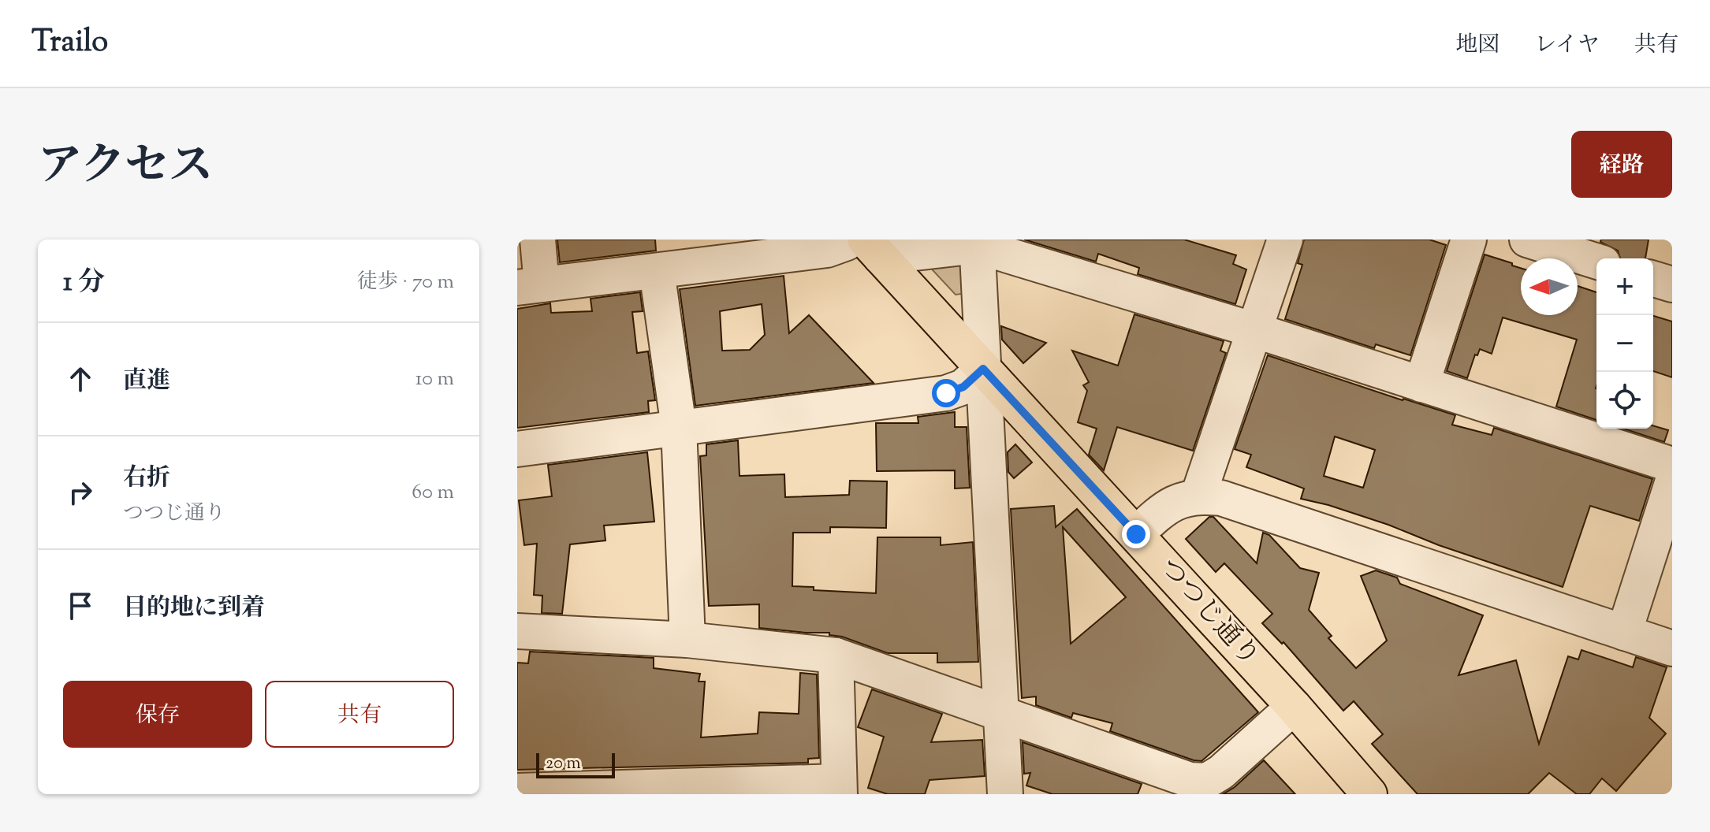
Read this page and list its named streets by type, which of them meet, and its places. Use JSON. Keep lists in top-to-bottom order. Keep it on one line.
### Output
{"streets":{"main road":["つつじ通り"]},"scale_bar":"20 m","north":"left","page":{"header":"Trailo","nav":["地図","レイヤ","共有"],"title":"アクセス","buttons":["経路",["保存","共有"]],"heading":["1 分","徒歩 · 70 m"],"map_buttons":["+","−"],"list":[["直進","10 m"],["右折","つつじ通り","60 m"],"目的地に到着"],"scale":"20 m"}}
